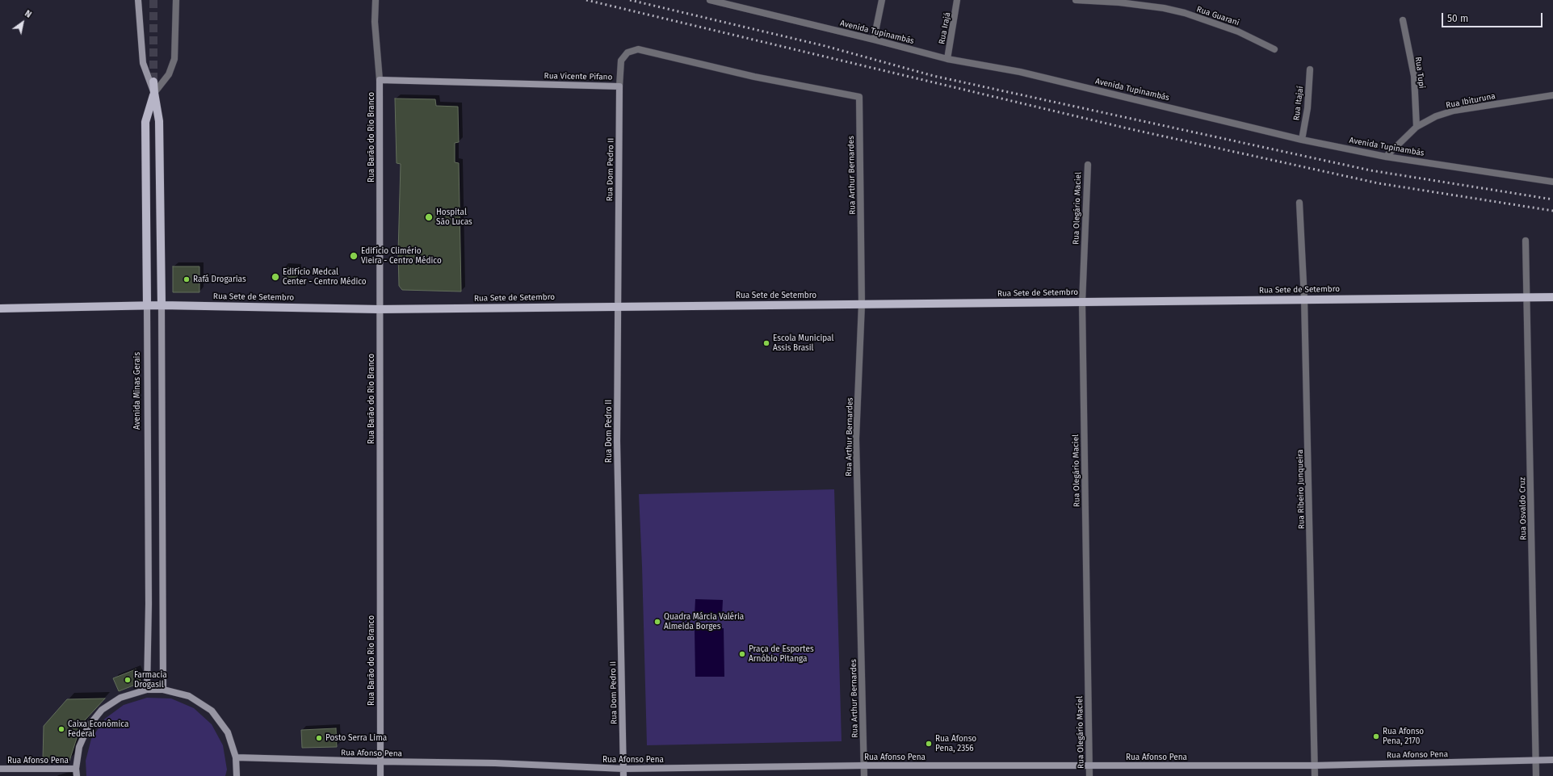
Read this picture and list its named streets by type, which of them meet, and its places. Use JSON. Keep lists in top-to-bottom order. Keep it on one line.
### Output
{"streets":{"main road":["Rua Sete de Setembro","Avenida Minas Gerais"],"street":["Rua Guarani","Rua Irajá","Avenida Tupinambás","Rua Tupi","Rua Vicente Pifano","Rua Ibituruna","Rua Itajaí","Rua Barão do Rio Branco","Rua Dom Pedro II","Rua Arthur Bernardes","Rua Olegário Maciel","Rua Ribeiro Junqueira","Rua Osvaldo Cruz","Rua Afonso Pena"]},"crossings":[["Rua Irajá","Avenida Tupinambás"],["Avenida Tupinambás","Rua Ibituruna"],["Avenida Tupinambás","Rua Itajaí"],["Rua Tupi","Rua Ibituruna"],["Rua Vicente Pifano","Rua Barão do Rio Branco"],["Rua Vicente Pifano","Rua Dom Pedro II"],["Rua Vicente Pifano","Rua Arthur Bernardes"],["Rua Barão do Rio Branco","Rua Sete de Setembro"],["Rua Barão do Rio Branco","Rua Afonso Pena"],["Rua Dom Pedro II","Rua Sete de Setembro"],["Rua Dom Pedro II","Rua Afonso Pena"],["Rua Arthur Bernardes","Rua Sete de Setembro"],["Rua Arthur Bernardes","Rua Afonso Pena"],["Rua Olegário Maciel","Rua Sete de Setembro"],["Rua Olegário Maciel","Rua Afonso Pena"],["Rua Sete de Setembro","Avenida Minas Gerais"],["Rua Sete de Setembro","Rua Ribeiro Junqueira"],["Rua Sete de Setembro","Rua Osvaldo Cruz"],["Rua Ribeiro Junqueira","Rua Afonso Pena"],["Rua Osvaldo Cruz","Rua Afonso Pena"]],"places":["Hospital São Lucas","Edifício Climério Vieira - Centro Médico","Edifício Medcal Center - Centro Médico","Rafá Drogarias","Escola Municipal Assis Brasil","Quadra Márcia Valéria Almeida Borges","Praça de Esportes Arnóbio Pitanga","Farmacia Drogasil","Caixa Econômica Federal","Rua Afonso Pena, 2170","Posto Serra Lima","Rua Afonso Pena, 2356"],"scale_bar":"50 m","north":"top right"}
